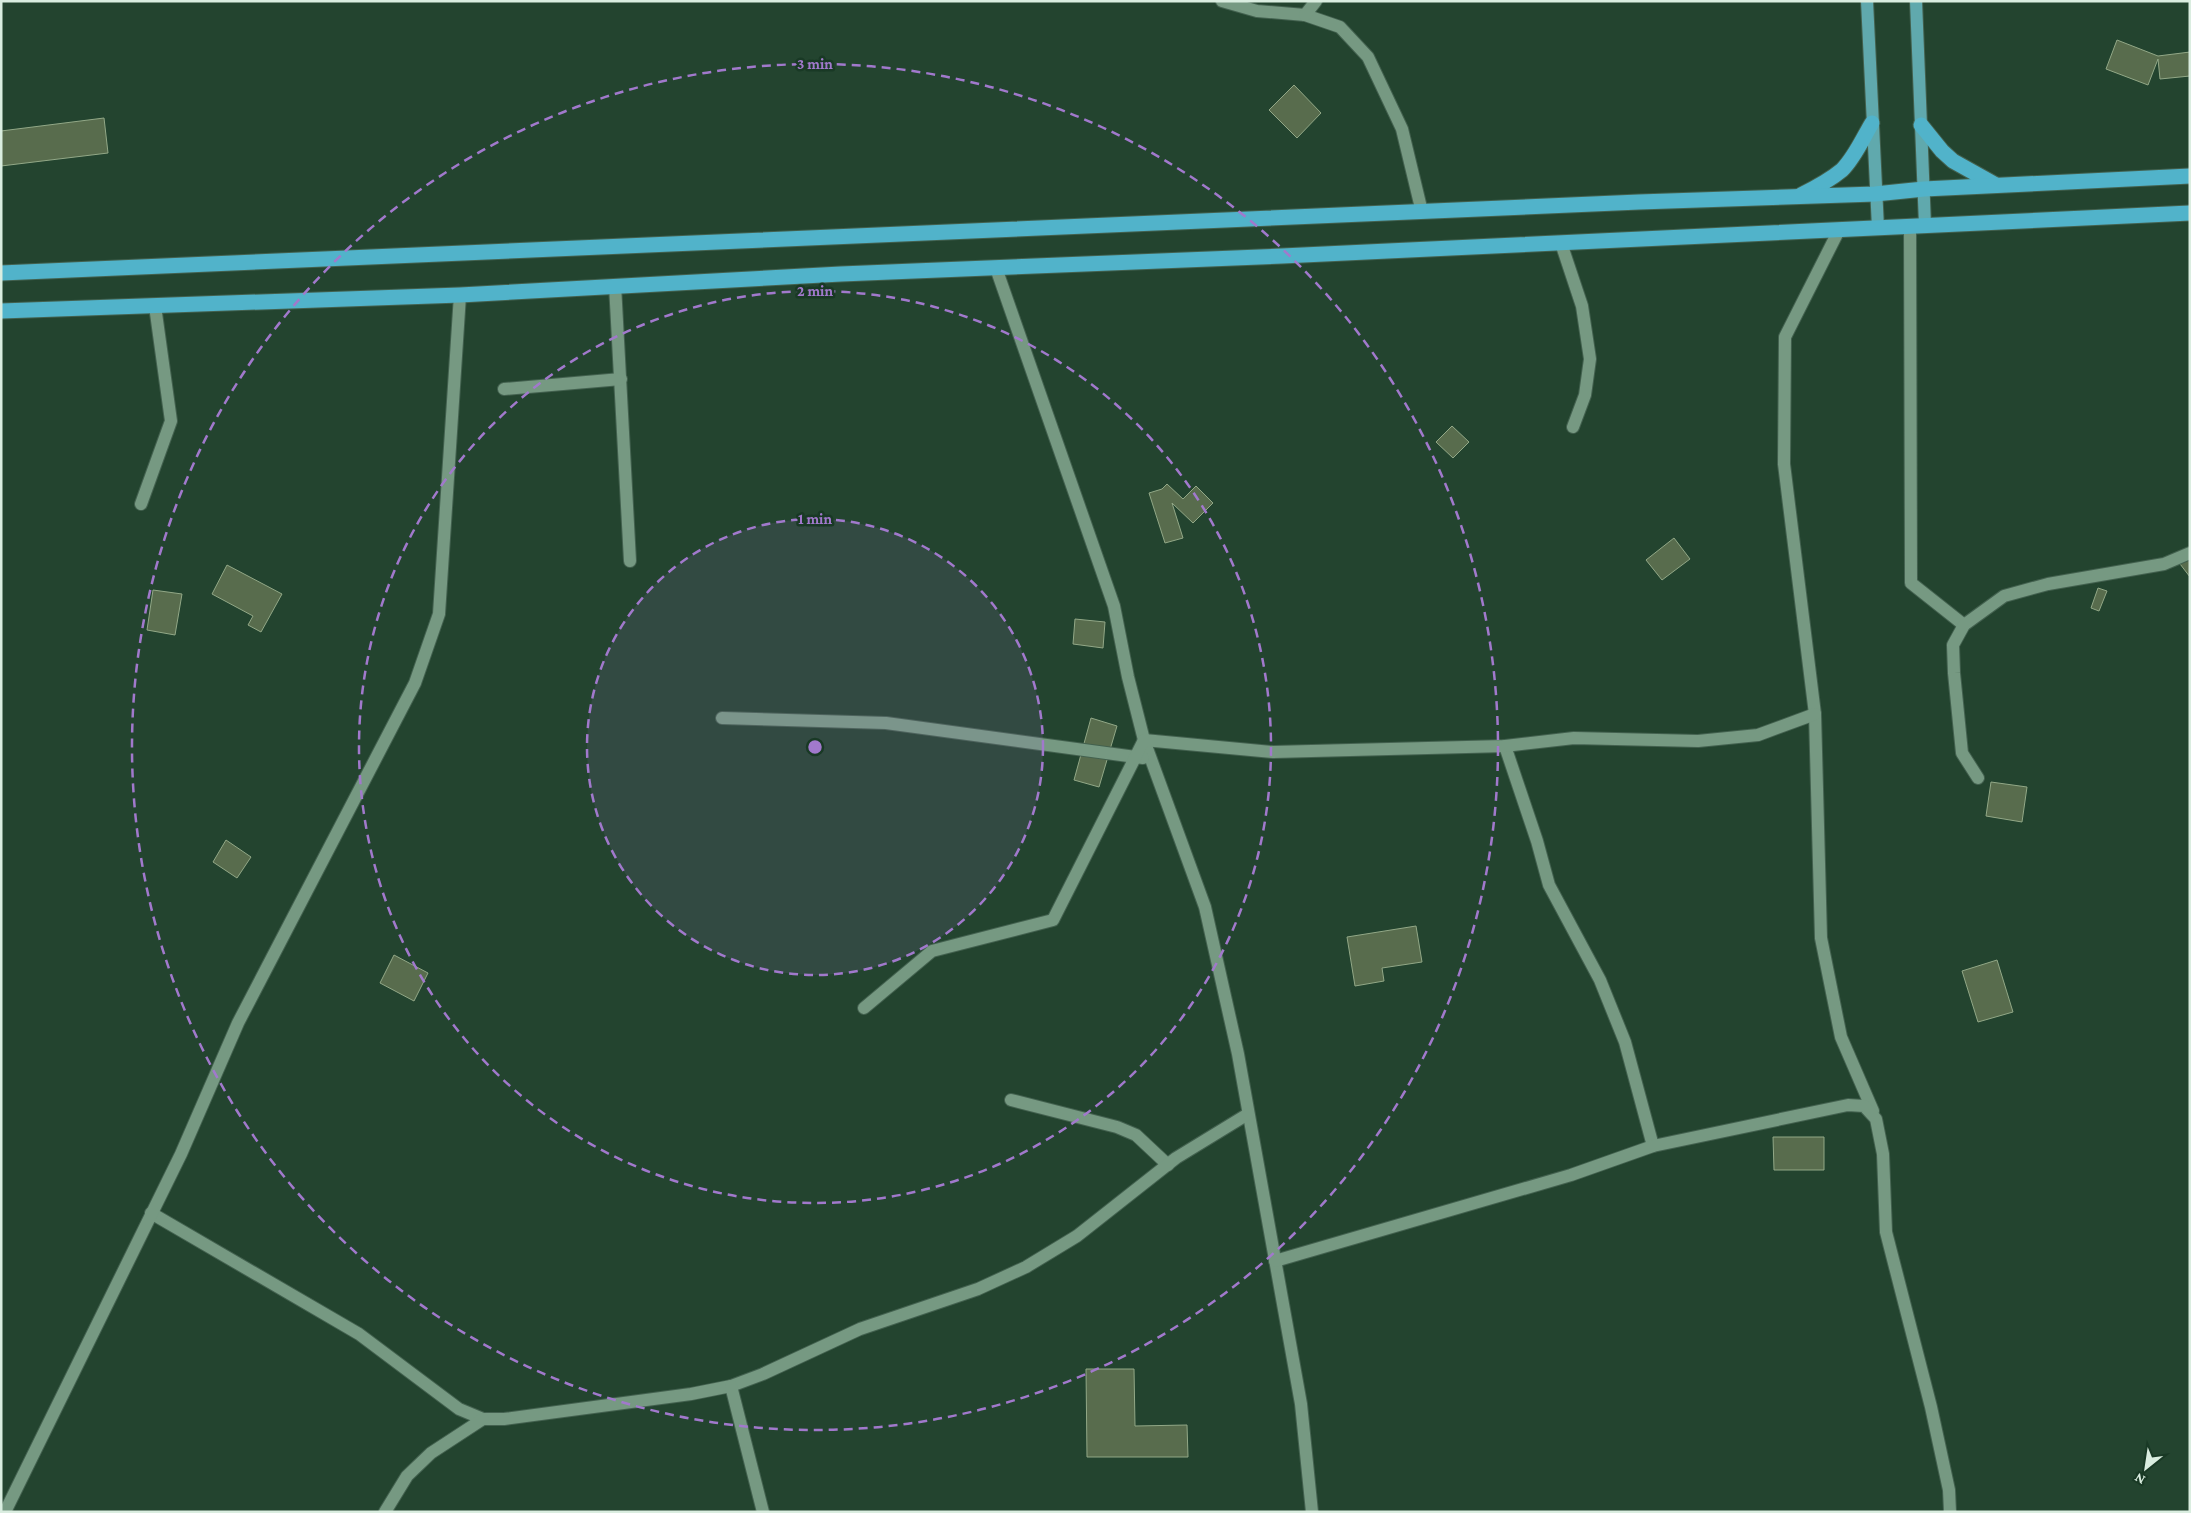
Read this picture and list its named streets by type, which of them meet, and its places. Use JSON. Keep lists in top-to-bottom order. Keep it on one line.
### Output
{"north":"bottom left","rings":["3 min","2 min","1 min"]}
